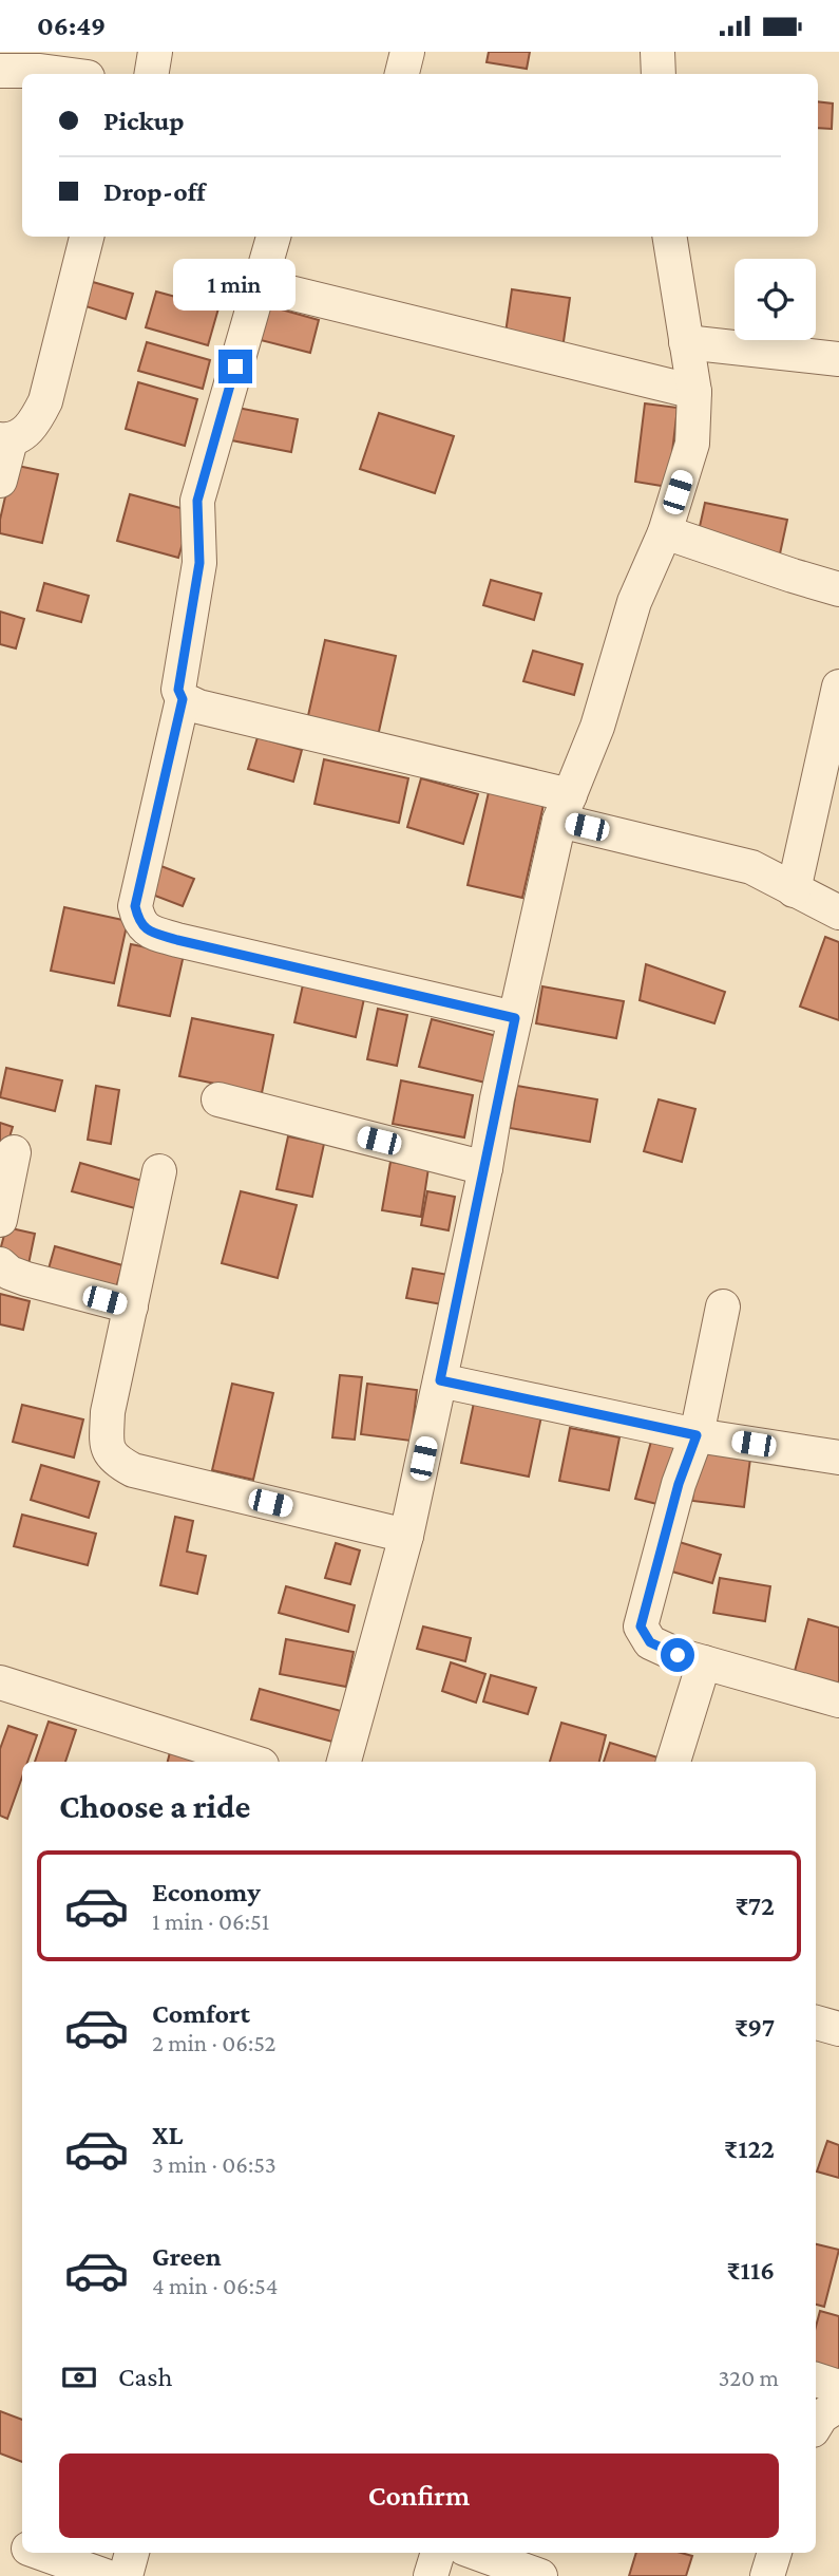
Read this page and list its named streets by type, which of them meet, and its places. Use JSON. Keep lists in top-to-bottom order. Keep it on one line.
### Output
{"page":{"status":"06:49","banner":["Pickup","Drop-off"],"bubble":"1 min","heading":"Choose a ride","list":[{"name":"Economy","note":"1 min · 06:51","value":"₹72"},{"name":"Comfort","note":"2 min · 06:52","value":"₹97"},{"name":"XL","note":"3 min · 06:53","value":"₹122"},{"name":"Green","note":"4 min · 06:54","value":"₹116"}],"pay":["Cash","320 m"],"buttons":"Confirm"}}
